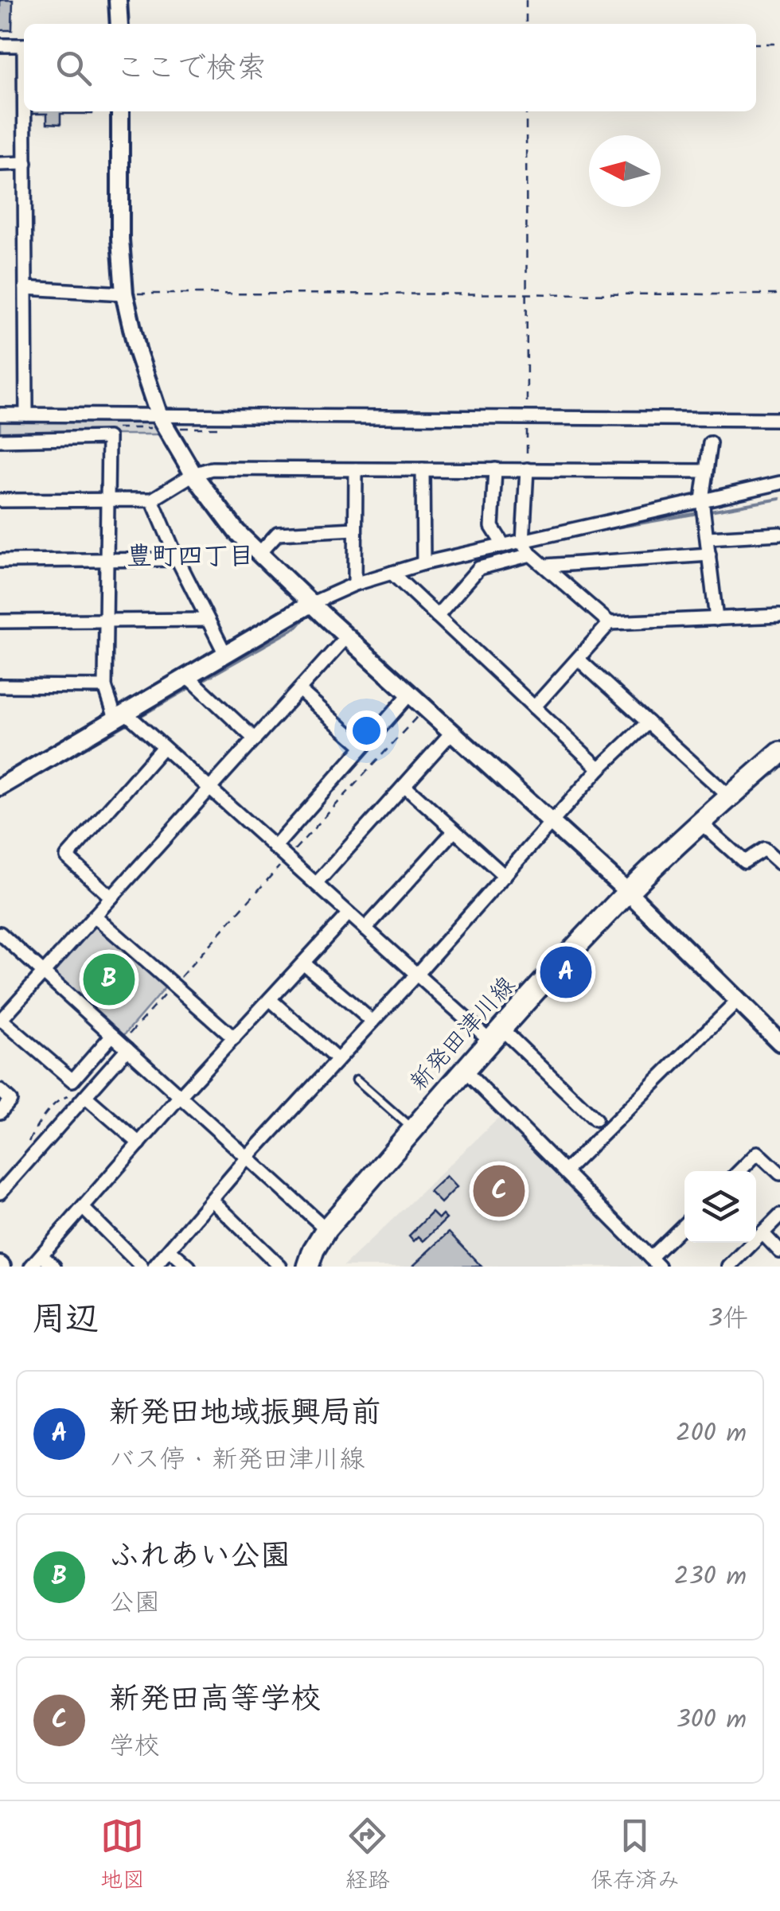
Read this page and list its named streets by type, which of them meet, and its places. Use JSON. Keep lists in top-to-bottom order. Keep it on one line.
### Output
{"streets":{"main road":["新発田津川線"]},"districts":["豊町四丁目"],"north":"left","page":{"search":"ここで検索","pins":["A","B","C"],"heading":["周辺","3件"],"list":[{"mark":"A","name":"新発田地域振興局前","note":"バス停 · 新発田津川線","value":"200 m"},{"mark":"B","name":"ふれあい公園","note":"公園","value":"230 m"},{"mark":"C","name":"新発田高等学校","note":"学校","value":"300 m"}],"nav":["地図","経路","保存済み"]}}
